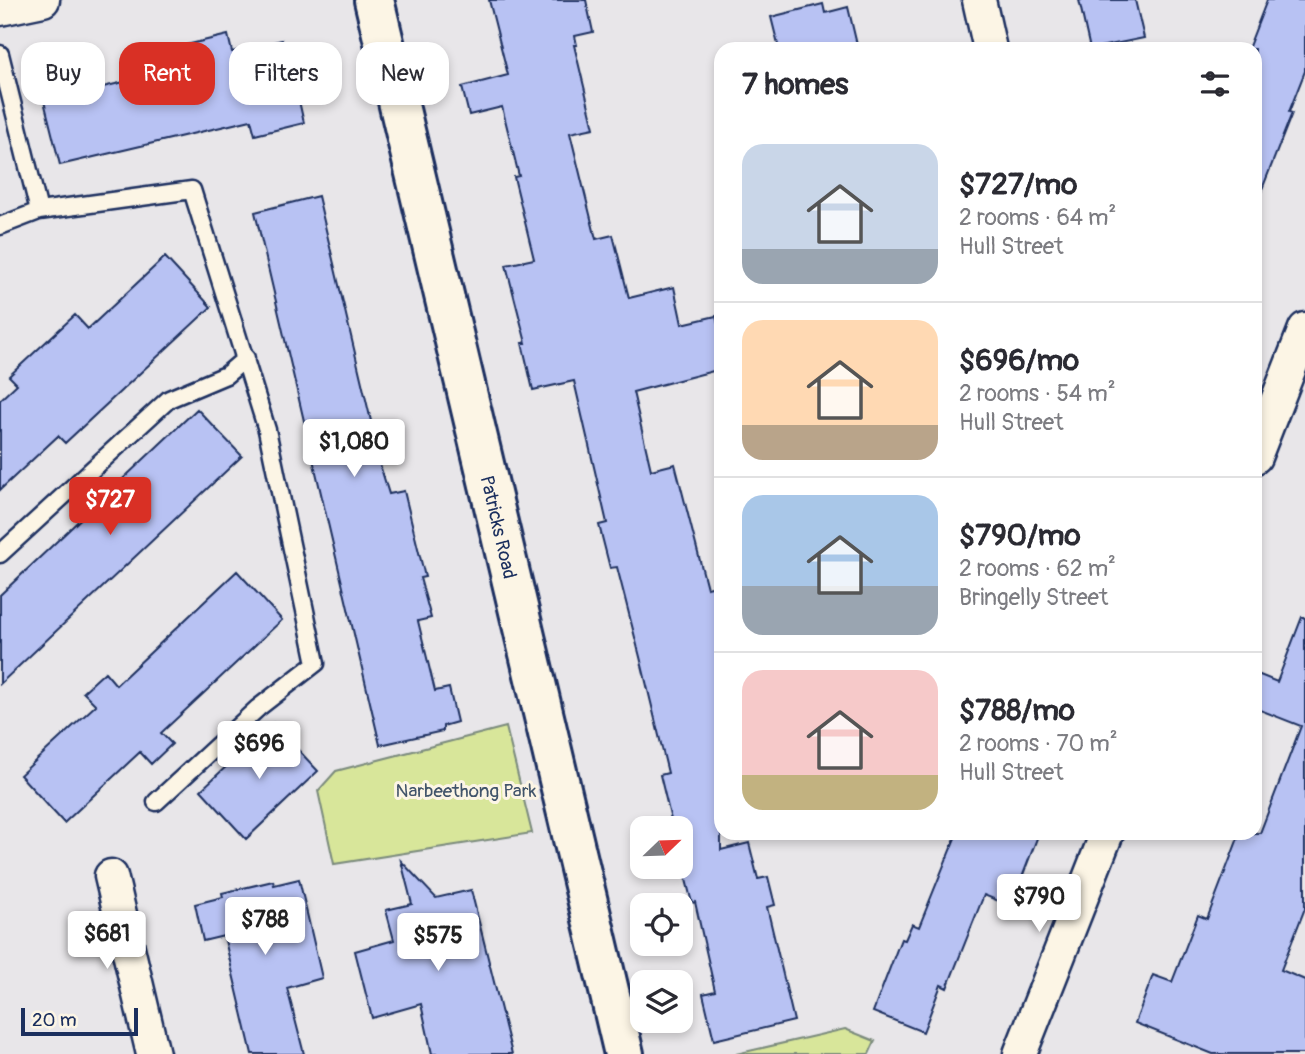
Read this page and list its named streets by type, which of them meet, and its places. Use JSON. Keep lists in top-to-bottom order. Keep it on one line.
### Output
{"streets":{"main road":["Patricks Road"]},"parks":["Narbeethong Park"],"scale_bar":"20 m","north":"top right","page":{"chip":["Buy","Rent","Filters","New"],"heading":"7 homes","list":[{"name":"$727/mo","note":"2 rooms · 64 m² · Hull Street"},{"name":"$696/mo","note":"2 rooms · 54 m² · Hull Street"},{"name":"$790/mo","note":"2 rooms · 62 m² · Bringelly Street"},{"name":"$788/mo","note":"2 rooms · 70 m² · Hull Street"}],"price":["$1,080","$727","$696","$790","$788","$681","$575"],"scale":"20 m"}}
